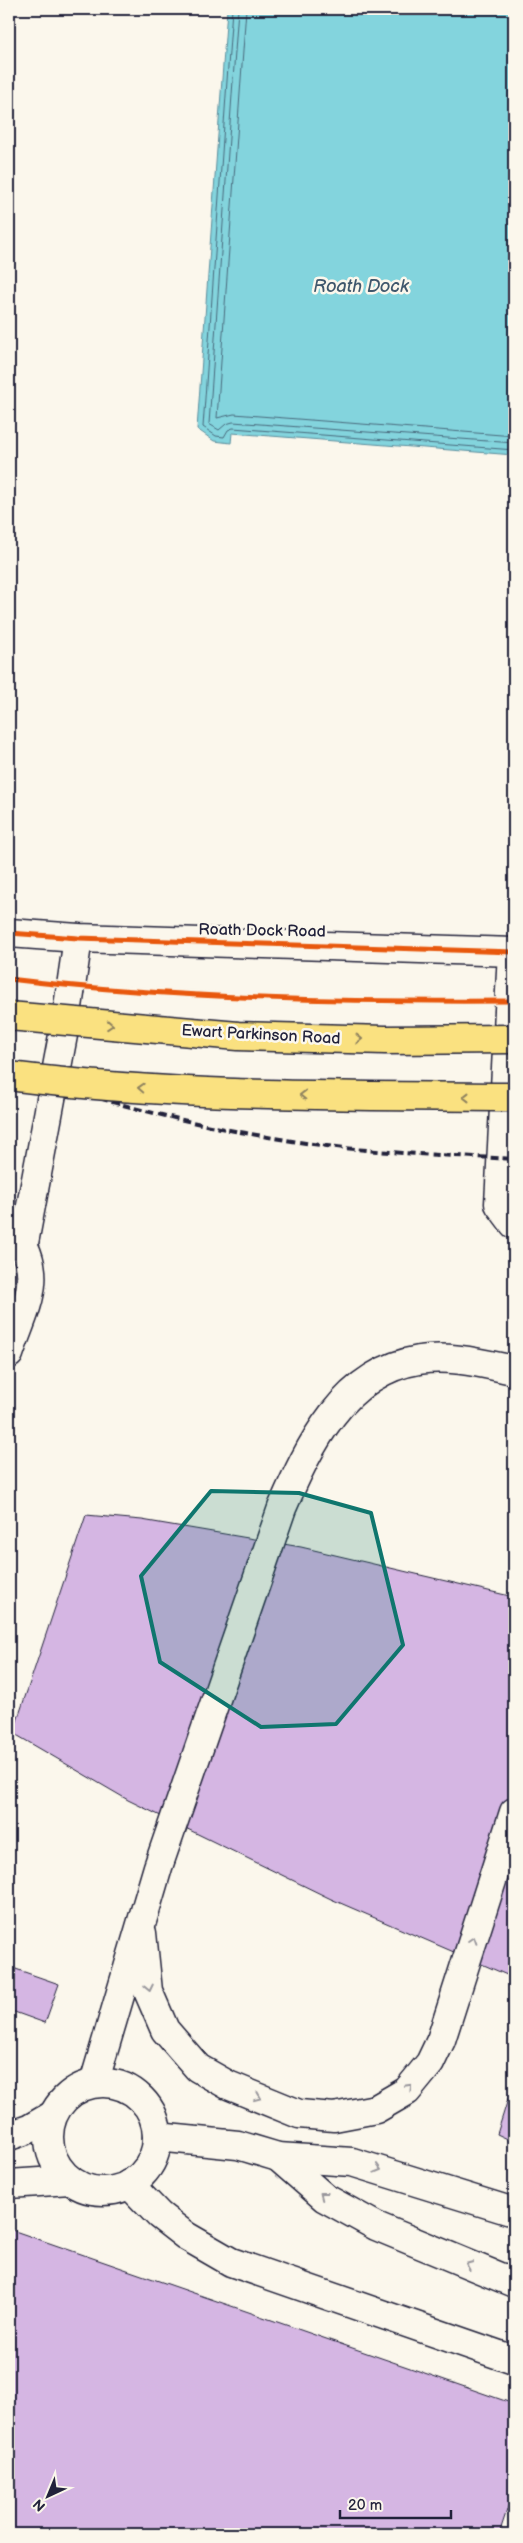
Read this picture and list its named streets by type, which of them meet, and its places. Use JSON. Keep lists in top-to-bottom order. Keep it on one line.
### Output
{"streets":{"main road":["Ewart Parkinson Road"],"street":["Roath Dock Road"]},"water":["Roath Dock"],"scale_bar":"20 m","north":"bottom left"}
